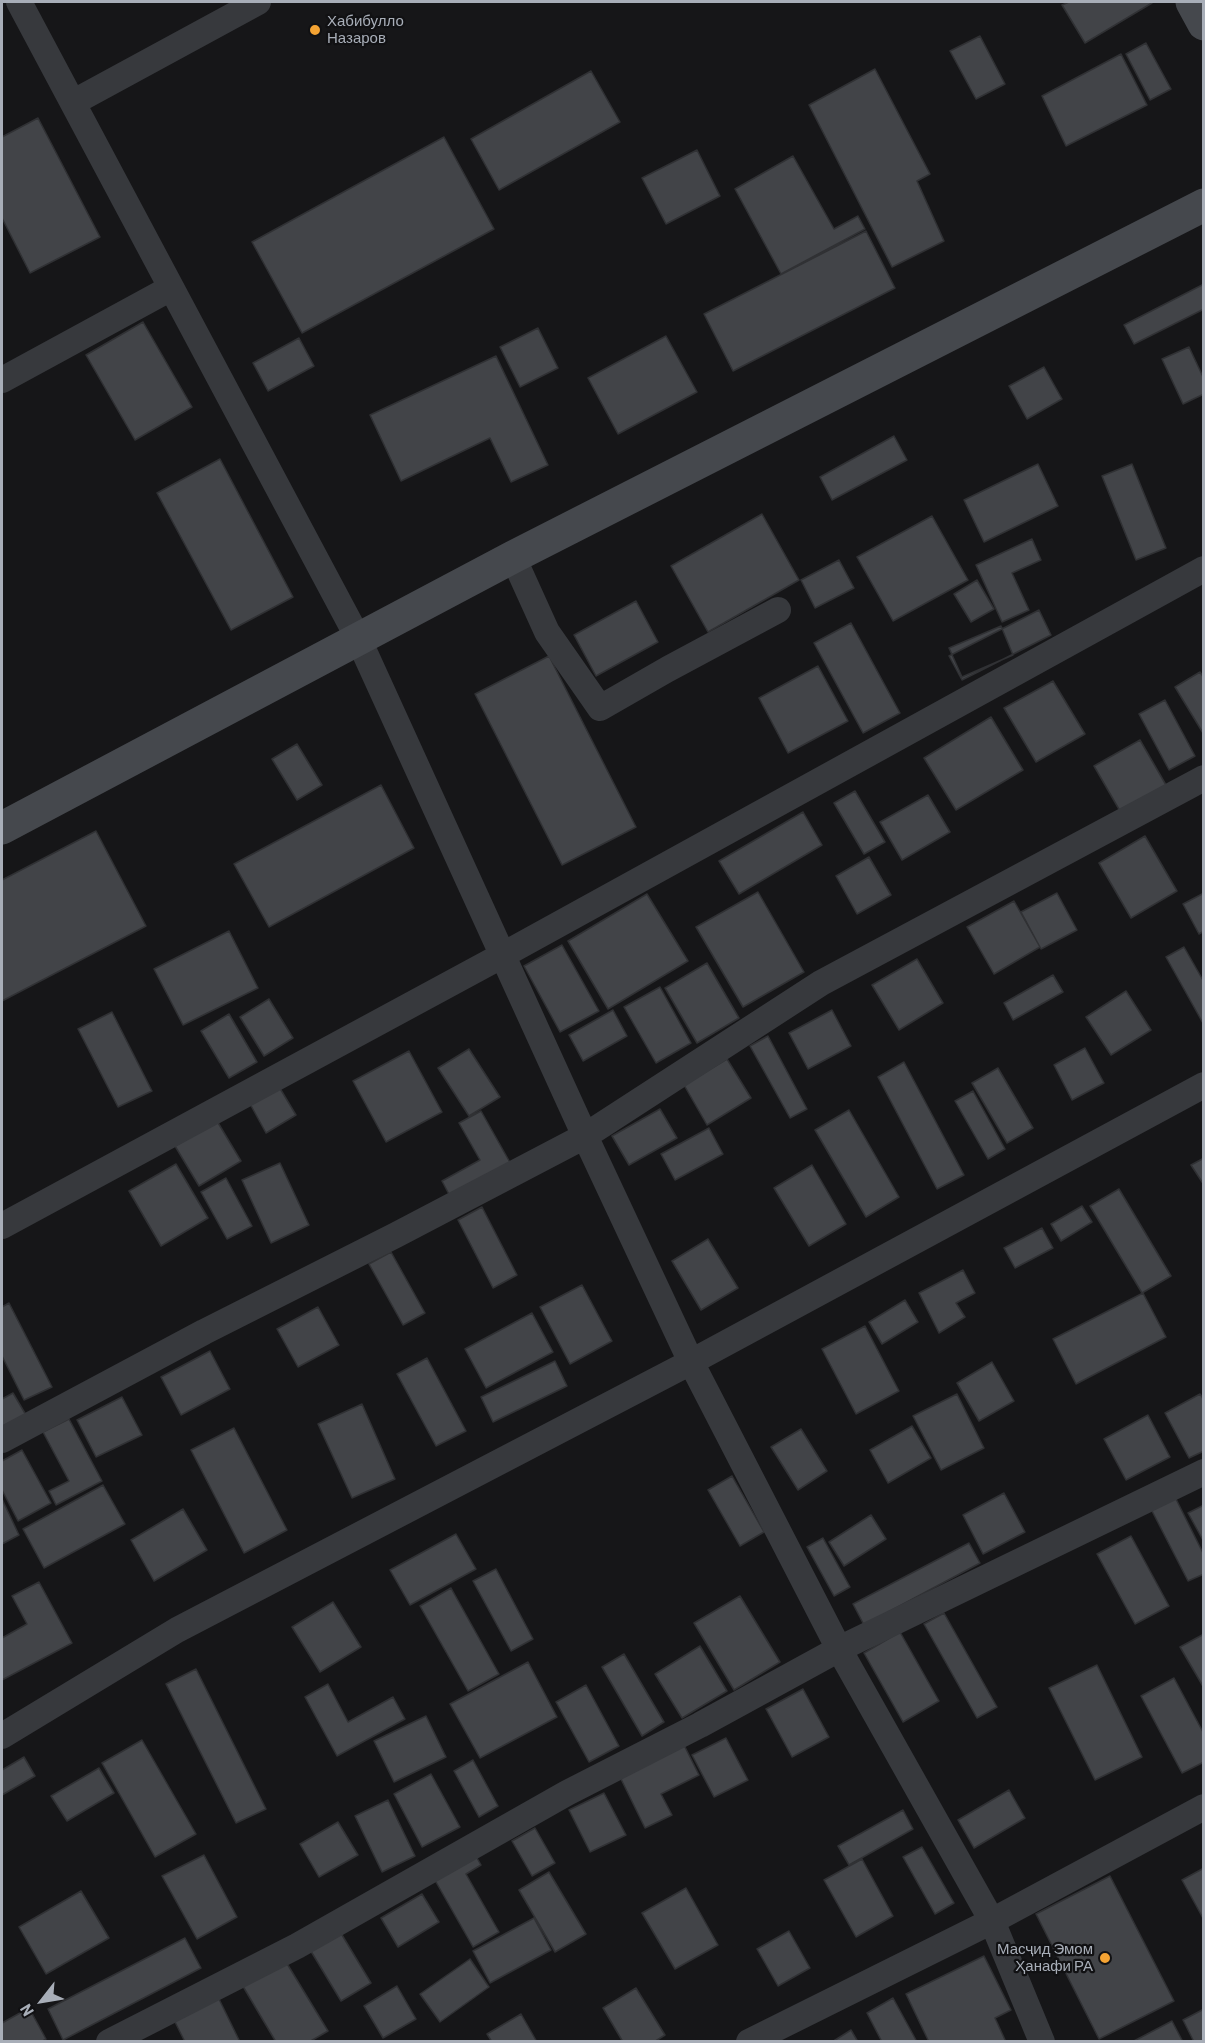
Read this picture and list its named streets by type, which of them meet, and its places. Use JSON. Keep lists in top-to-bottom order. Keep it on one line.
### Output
{"places":["Хабибулло Назаров","Масҷид Эмом Ҳанафи РА"],"north":"bottom left"}
